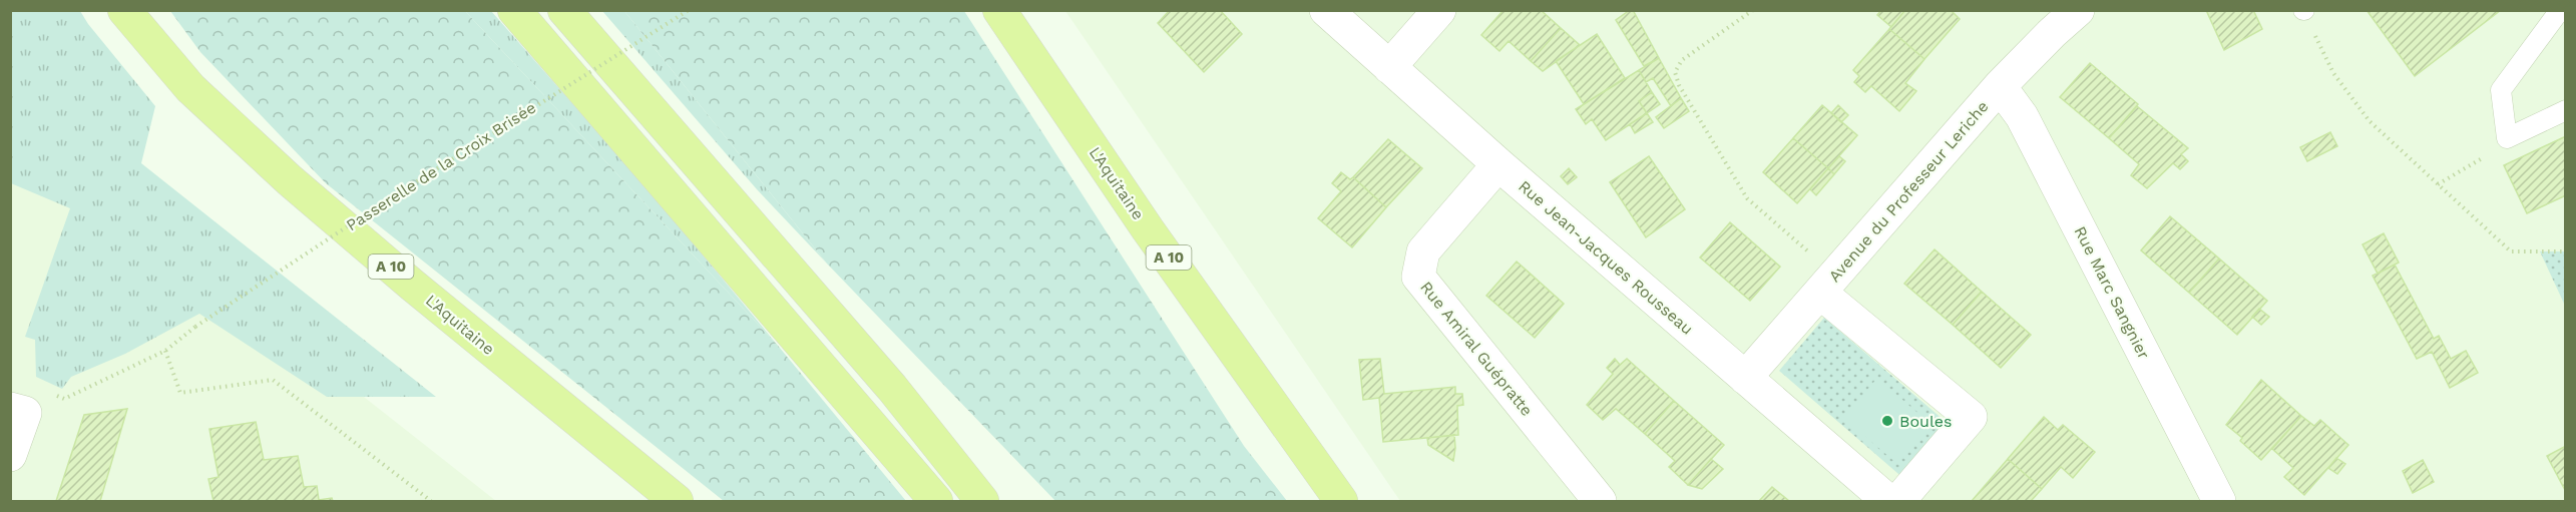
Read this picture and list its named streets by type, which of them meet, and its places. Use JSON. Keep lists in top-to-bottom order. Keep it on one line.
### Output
{"streets":{"highway":["L'Aquitaine","A 10"],"street":["Avenue du Professeur Leriche","Rue Jean-Jacques Rousseau","Rue Marc Sangnier","Rue Amiral Guépratte"],"path":["Passerelle de la Croix Brisée"]},"crossings":[["Avenue du Professeur Leriche","Rue Jean-Jacques Rousseau"],["Avenue du Professeur Leriche","Rue Marc Sangnier"],["Rue Jean-Jacques Rousseau","Rue Amiral Guépratte"]],"places":["Boules"]}
